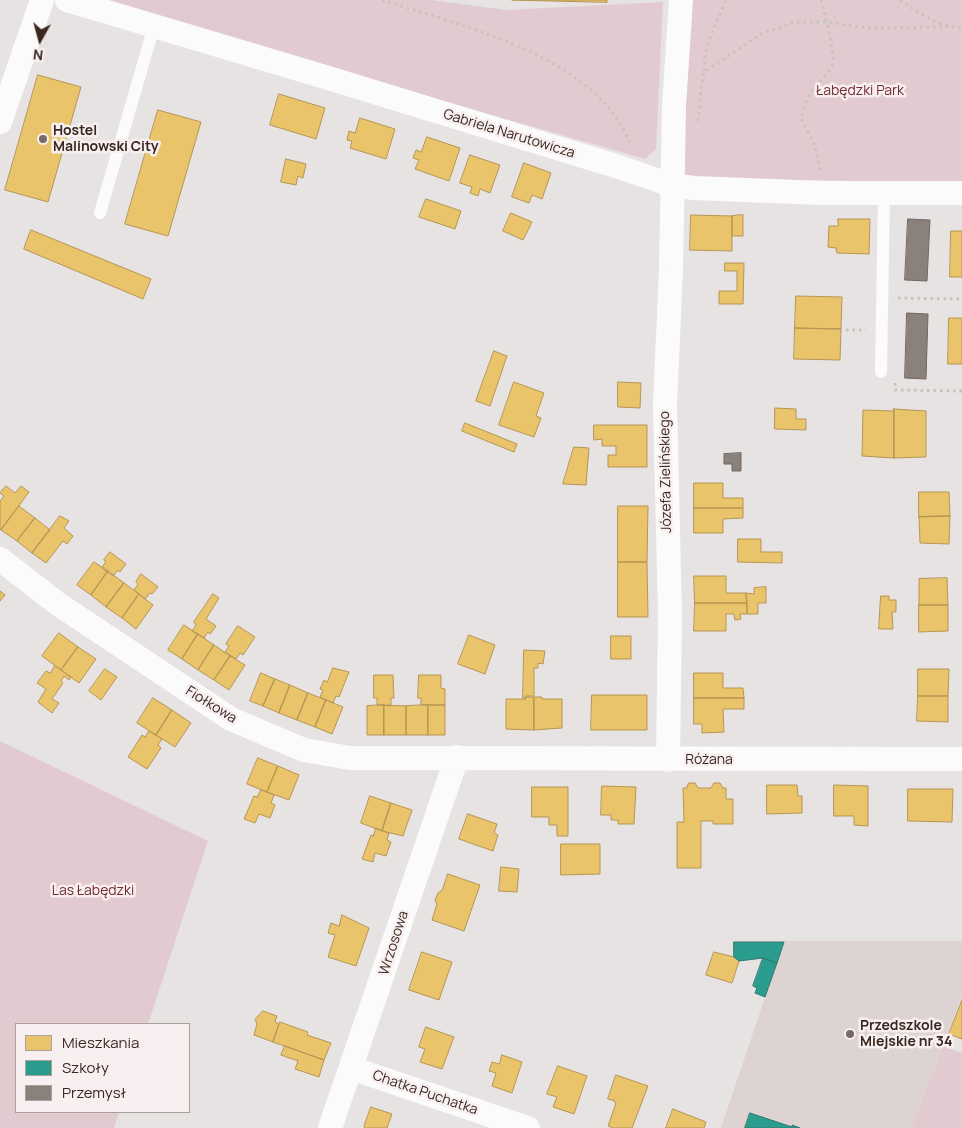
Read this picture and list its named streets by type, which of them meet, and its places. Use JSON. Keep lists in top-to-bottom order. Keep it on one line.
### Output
{"streets":{"street":["Gabriela Narutowicza","Józefa Zielińskiego","Fiołkowa","Różana","Wrzosowa","Chatka Puchatka"]},"crossings":[["Gabriela Narutowicza","Józefa Zielińskiego"],["Józefa Zielińskiego","Różana"],["Fiołkowa","Różana"],["Fiołkowa","Wrzosowa"],["Różana","Wrzosowa"],["Wrzosowa","Chatka Puchatka"]],"parks":["Łabędzki Park","Las Łabędzki"],"places":["Hostel Malinowski City","Przedszkole Miejskie nr 34"],"legend":["Mieszkania","Szkoły","Przemysł"],"north":"bottom"}
